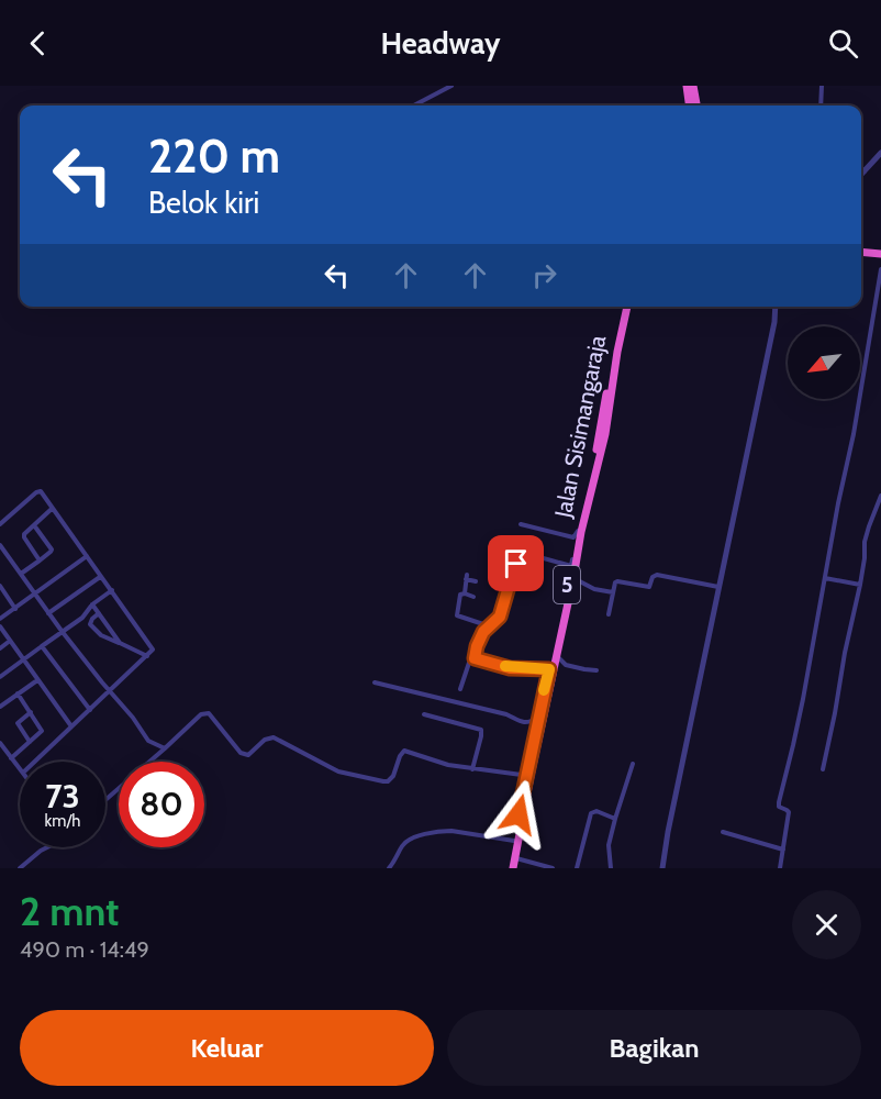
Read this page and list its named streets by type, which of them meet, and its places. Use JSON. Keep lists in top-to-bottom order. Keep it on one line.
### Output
{"streets":{"highway":["Jalan Sisimangaraja","5"]},"north":"bottom left","page":{"header":"Headway","turn":["220 m","Belok kiri"],"speed":"73 km/h","limit":"80","heading":["2 mnt","490 m · 14:49"],"buttons":["Keluar","Bagikan"]}}
